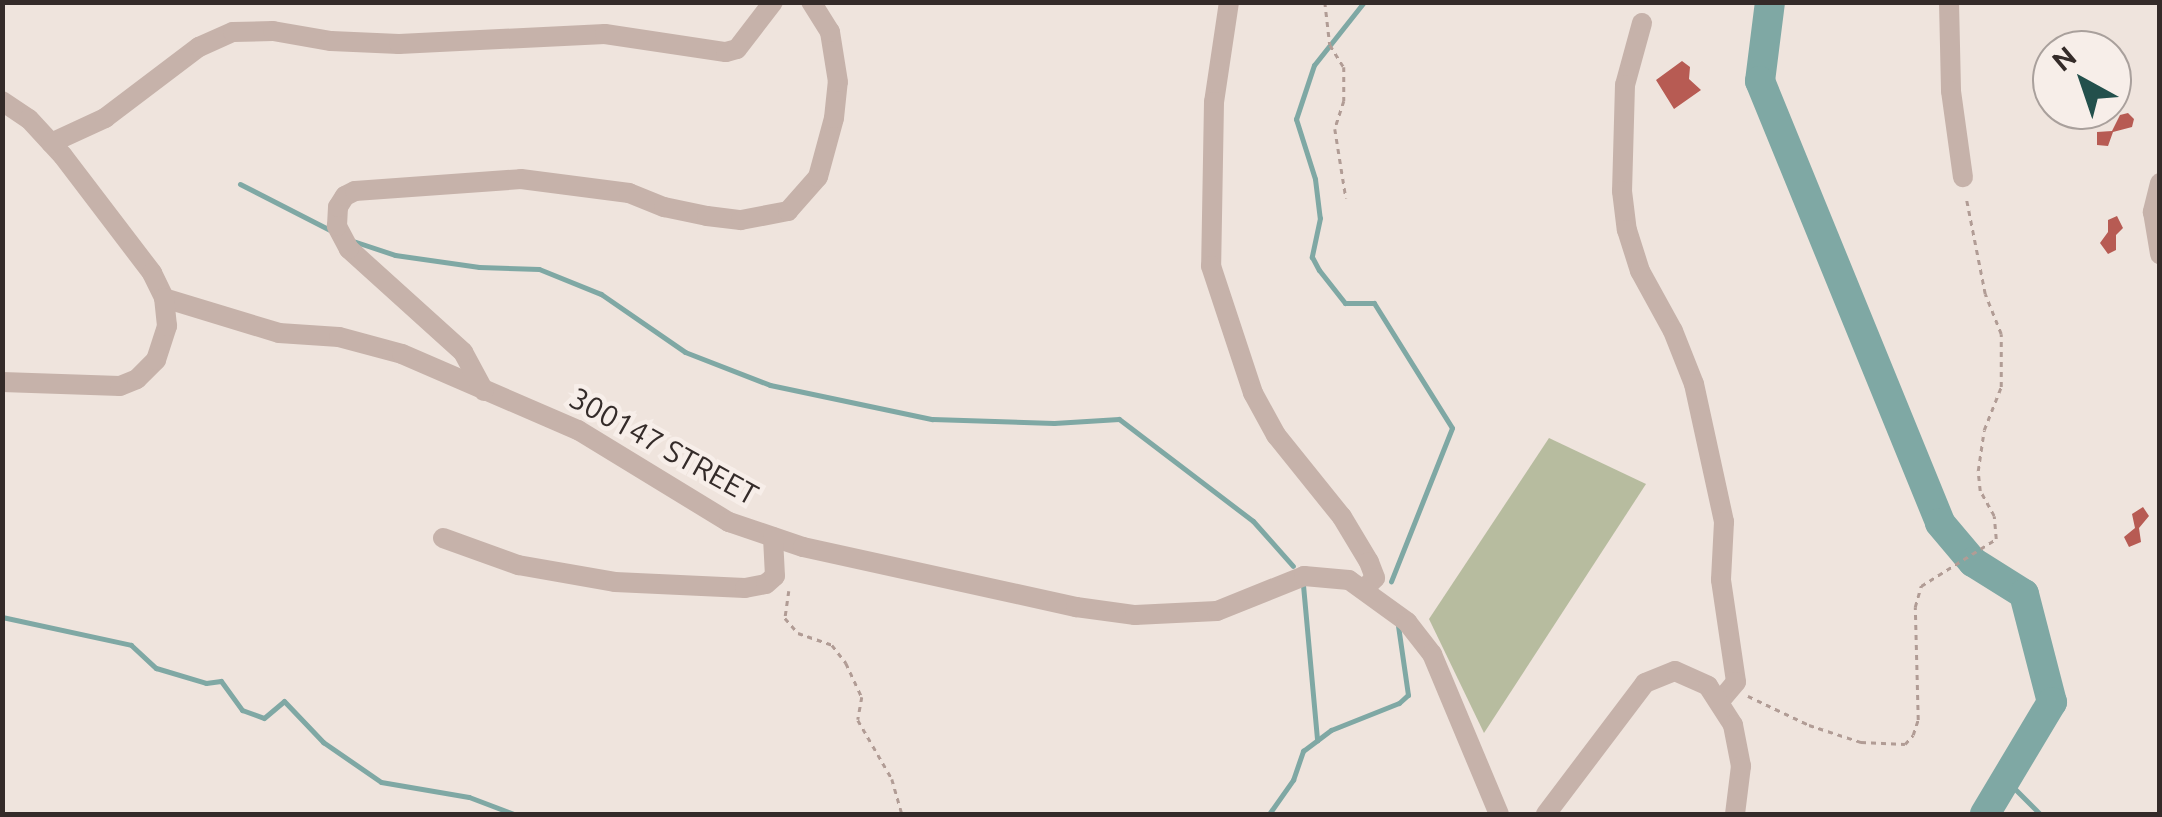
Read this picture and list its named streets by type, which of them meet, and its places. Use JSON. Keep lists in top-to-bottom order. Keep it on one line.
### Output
{"streets":{"street":["300147 STREET"]},"north":"top left"}
